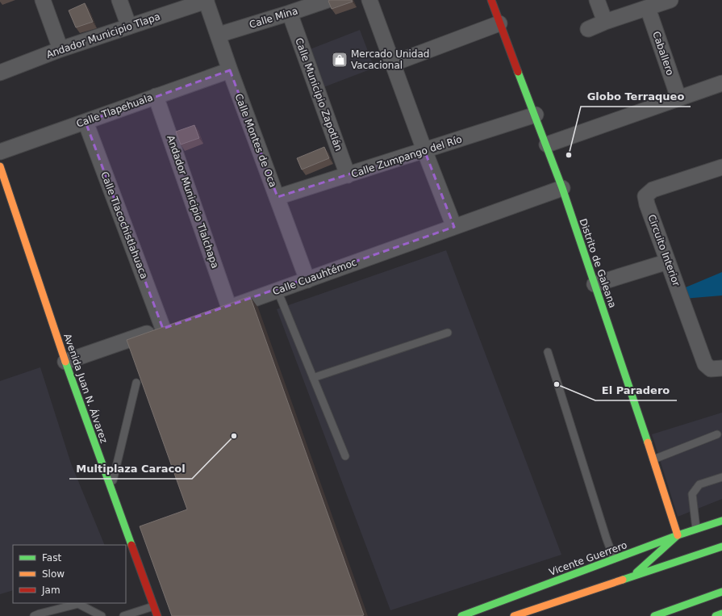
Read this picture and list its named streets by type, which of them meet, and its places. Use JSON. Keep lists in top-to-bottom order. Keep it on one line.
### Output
{"streets":{"main road":["Distrito de Galeana","Avenida Juan N. Álvarez","Vicente Guerrero"],"street":["Calle Mina","Andador Municipio Tlapa","Caballero","Calle Municipio Zapotlán","Calle Tlapehuala","Calle Montes de Oca","Calle Zumpango del Río","Andador Municipio Tlalchapa","Calle Tlacochistlahuaca","Circuito Interior","Calle Cuauhtémoc"]},"crossings":[["Calle Mina","Calle Municipio Zapotlán"],["Calle Mina","Calle Montes de Oca"],["Andador Municipio Tlapa","Calle Montes de Oca"],["Calle Municipio Zapotlán","Calle Zumpango del Río"],["Calle Tlapehuala","Calle Montes de Oca"],["Calle Tlapehuala","Andador Municipio Tlalchapa"],["Calle Tlapehuala","Calle Tlacochistlahuaca"],["Calle Montes de Oca","Calle Zumpango del Río"],["Calle Montes de Oca","Calle Cuauhtémoc"],["Calle Zumpango del Río","Distrito de Galeana"],["Andador Municipio Tlalchapa","Calle Cuauhtémoc"],["Calle Tlacochistlahuaca","Avenida Juan N. Álvarez"],["Distrito de Galeana","Calle Cuauhtémoc"],["Distrito de Galeana","Vicente Guerrero"]],"places":{"shop":["Mercado Unidad Vacacional"],"other":["Globo Terraqueo","El Paradero","Multiplaza Caracol"]},"legend":["Fast","Slow","Jam"]}
